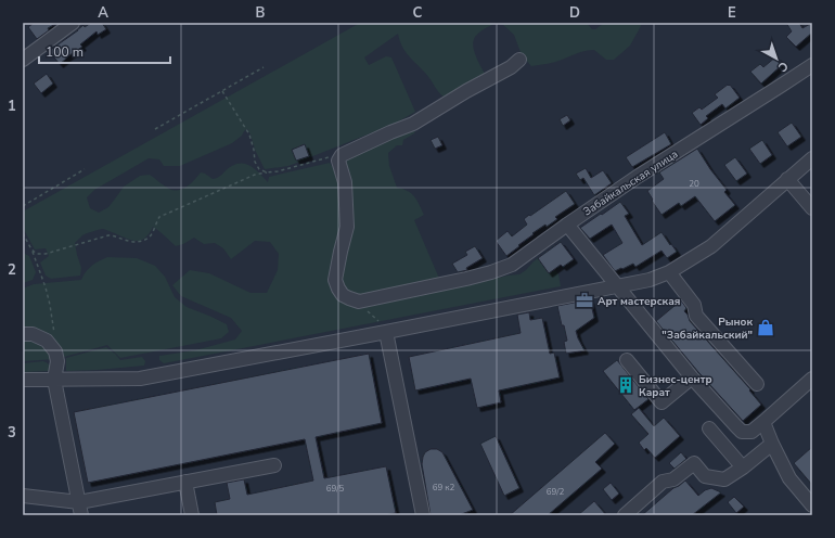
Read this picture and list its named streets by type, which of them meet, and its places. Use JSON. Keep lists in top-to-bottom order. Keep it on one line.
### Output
{"streets":{"street":["Забайкальская улица"]},"places":{"office":["Арт мастерская"],"shop":["Рынок \"Забайкальский\""],"building":["Бизнес-центр Карат"]},"house_numbers":["20","69 к2","69/5","69/2"],"scale_bar":"100 m","north":"bottom right","grid":{"columns":["A","B","C","D","E"],"rows":["1","2","3"]}}
